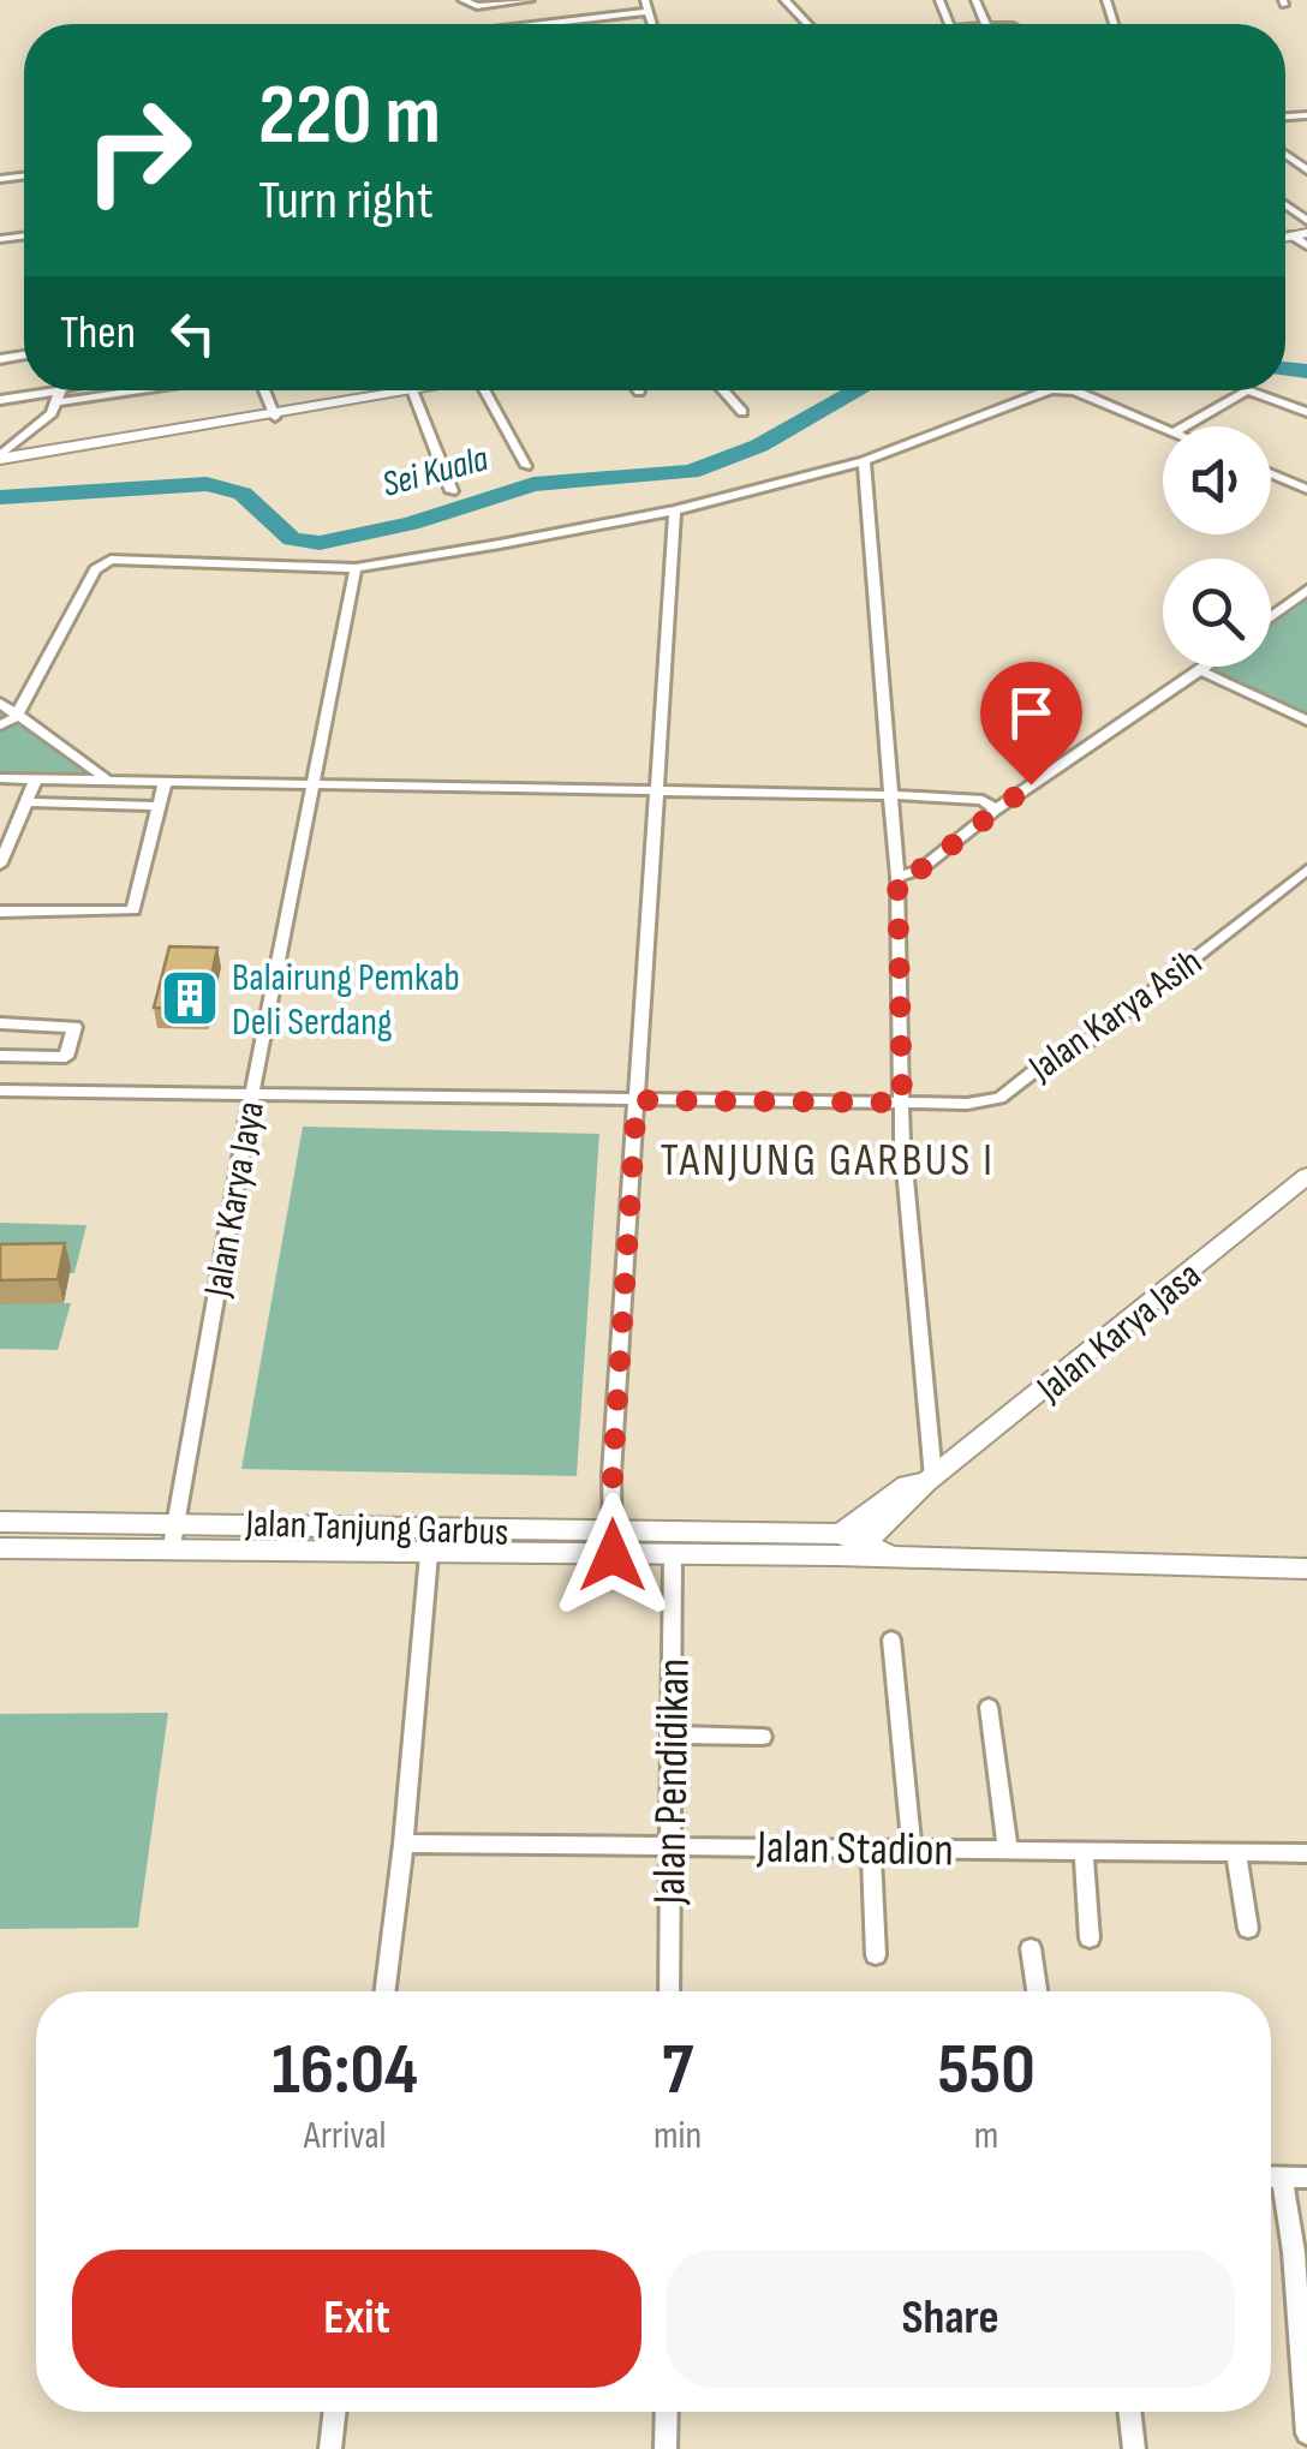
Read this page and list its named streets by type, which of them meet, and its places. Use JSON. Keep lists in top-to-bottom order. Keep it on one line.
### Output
{"streets":{"street":["Jalan Karya Asih","Jalan Karya Jaya","Jalan Karya Jasa","Jalan Tanjung Garbus","Jalan Pendidikan","Jalan Stadion"]},"crossings":[["Jalan Karya Asih","Jalan Karya Jaya"],["Jalan Karya Jaya","Jalan Tanjung Garbus"],["Jalan Karya Jasa","Jalan Tanjung Garbus"],["Jalan Tanjung Garbus","Jalan Pendidikan"],["Jalan Pendidikan","Jalan Stadion"]],"districts":["TANJUNG GARBUS I"],"water":["Sei Kuala"],"places":{"building":["Balairung Pemkab Deli Serdang"]},"page":{"turn":["220 m","Turn right"],"then":"Then","eta":["16:04","Arrival","7","min","550","m"],"buttons":["Exit","Share"]}}
